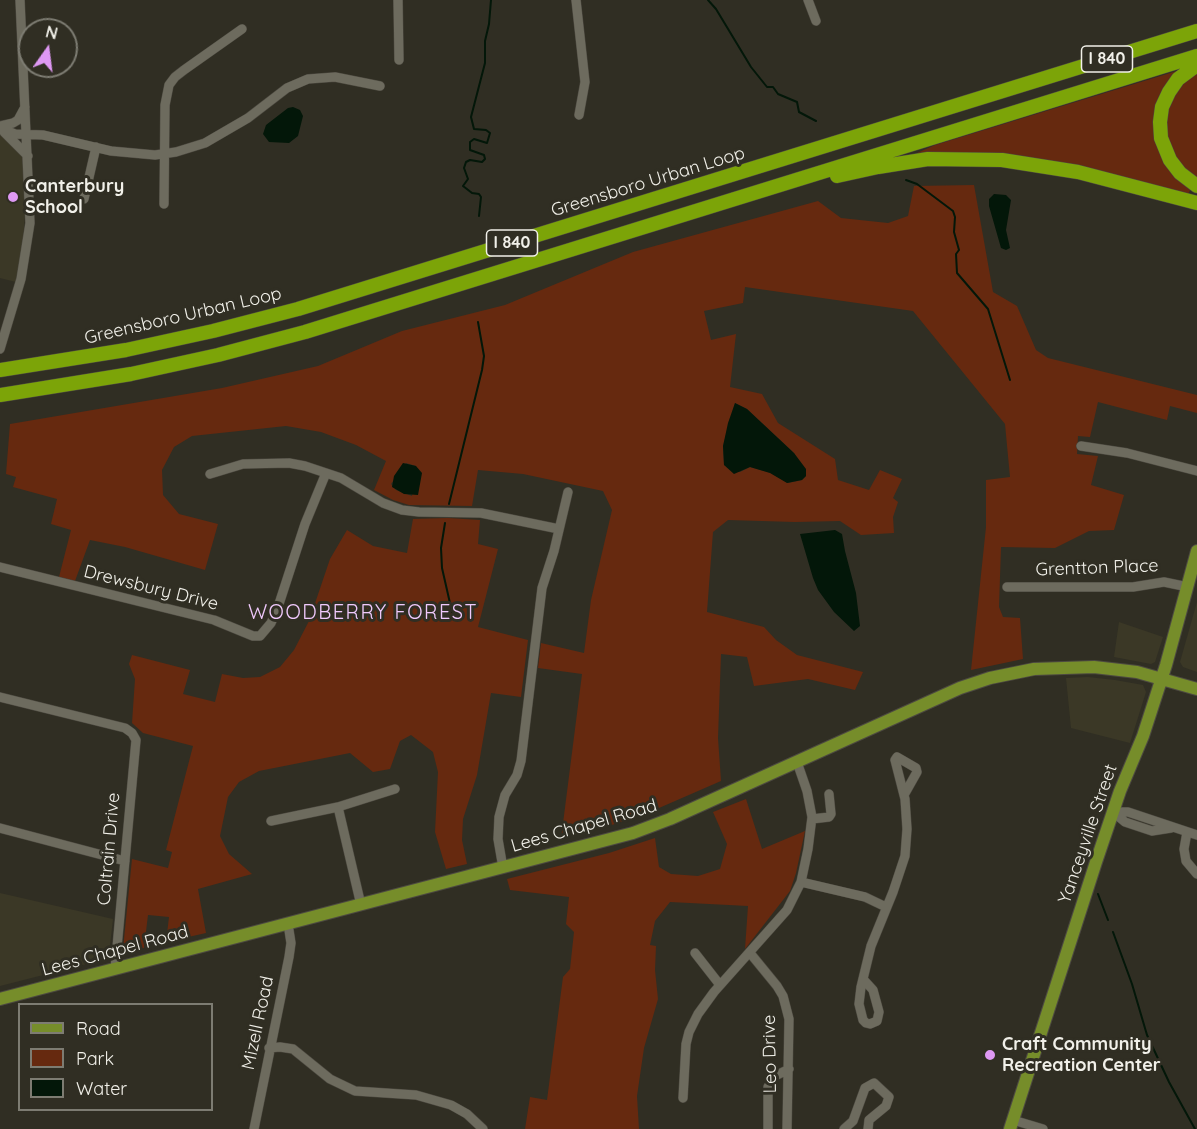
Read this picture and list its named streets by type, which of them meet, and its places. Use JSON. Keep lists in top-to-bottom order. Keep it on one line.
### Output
{"streets":{"highway":["I 840","Greensboro Urban Loop"],"main road":["Lees Chapel Road","Yanceyville Street"],"street":["Grentton Place","Drewsbury Drive","Coltrain Drive","Mizell Road","Leo Drive"]},"crossings":[["Grentton Place","Yanceyville Street"],["Lees Chapel Road","Yanceyville Street"],["Lees Chapel Road","Coltrain Drive"],["Lees Chapel Road","Mizell Road"]],"districts":["WOODBERRY FOREST"],"places":["Canterbury School","Craft Community Recreation Center"],"legend":["Road","Park","Water"],"north":"top"}
